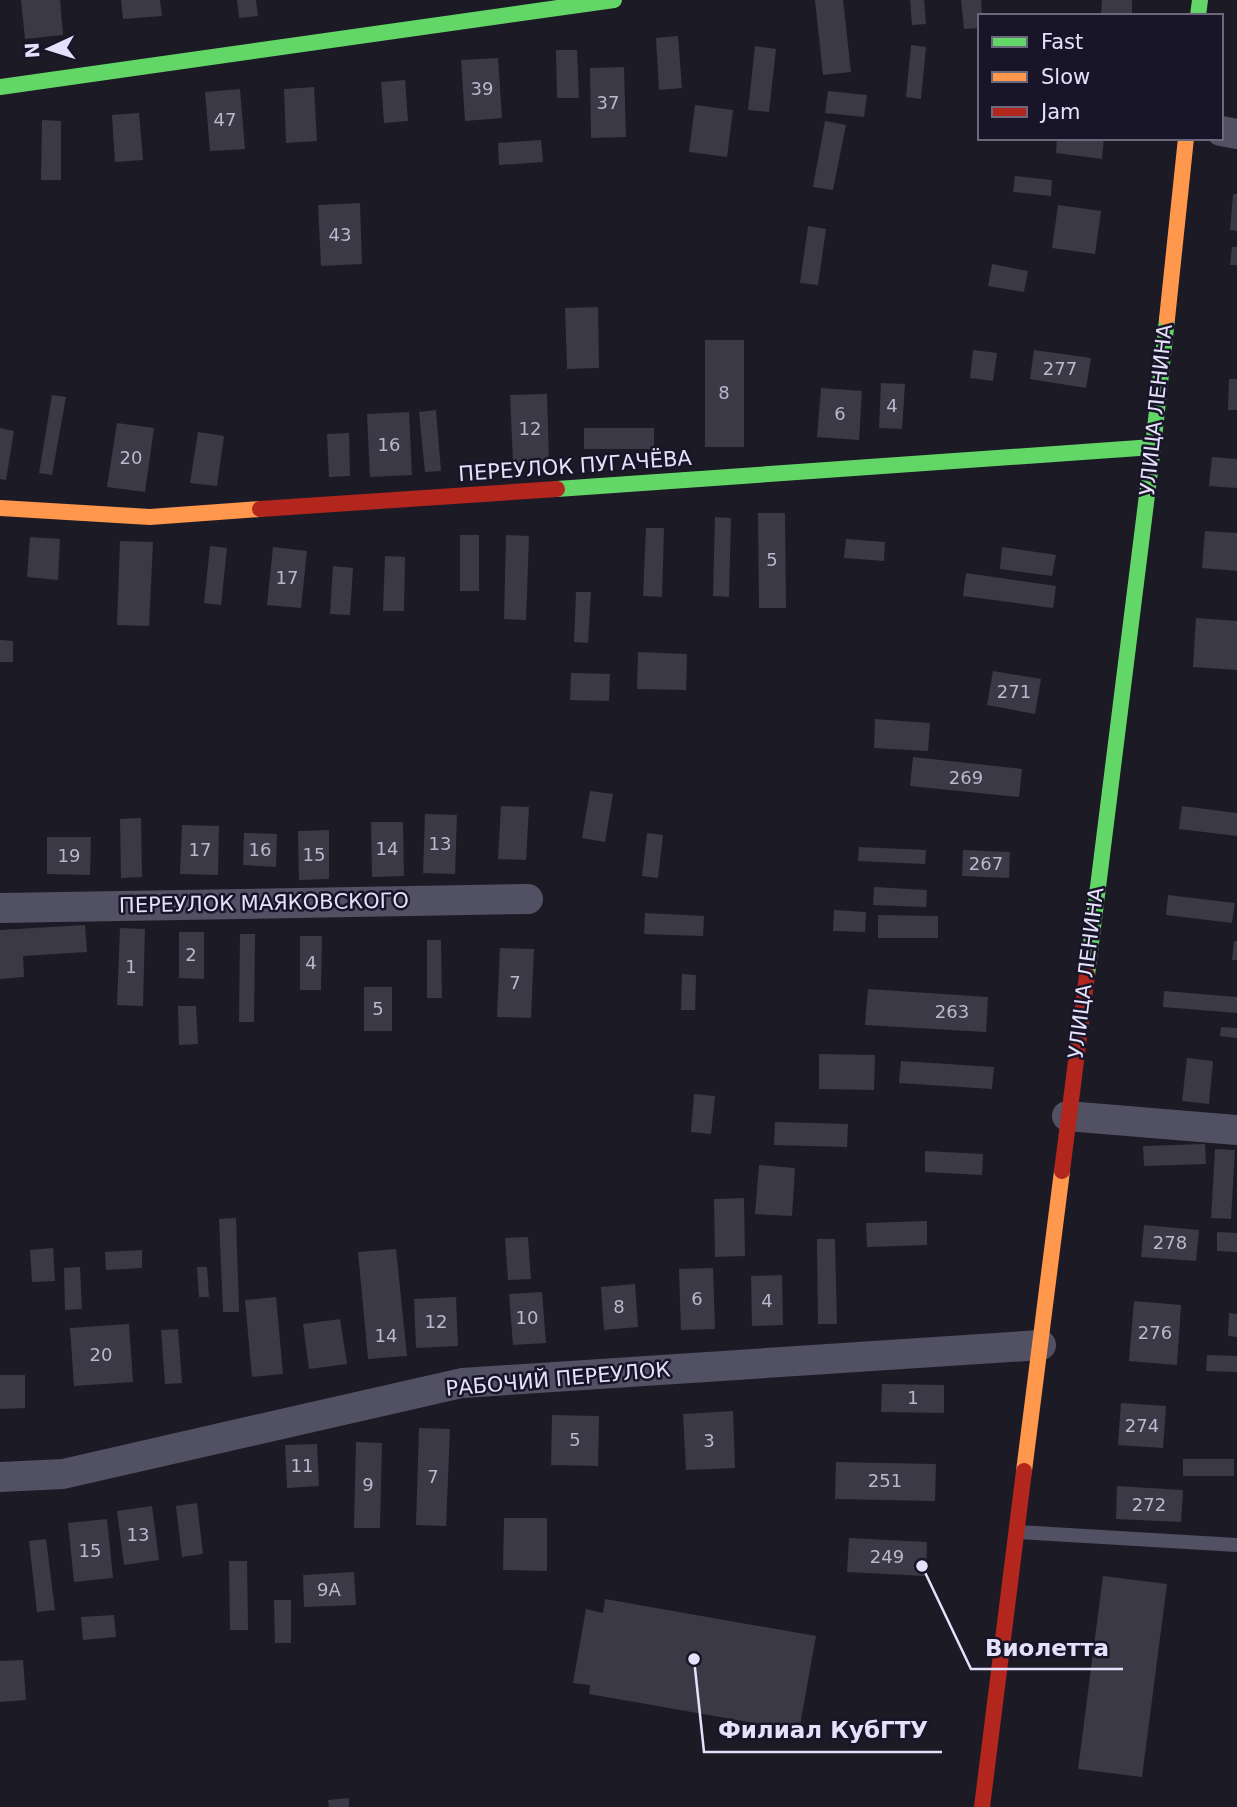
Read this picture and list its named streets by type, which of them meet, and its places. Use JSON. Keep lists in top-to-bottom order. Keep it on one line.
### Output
{"streets":{"street":["УЛИЦА ЛЕНИНА","ПЕРЕУЛОК ПУГАЧЁВА","ПЕРЕУЛОК МАЯКОВСКОГО","РАБОЧИЙ ПЕРЕУЛОК"]},"crossings":[["УЛИЦА ЛЕНИНА","ПЕРЕУЛОК ПУГАЧЁВА"],["УЛИЦА ЛЕНИНА","РАБОЧИЙ ПЕРЕУЛОК"]],"places":["Виолетта","Филиал КубГТУ"],"house_numbers":["39","37","47","43","277","8","4","6","12","16","20","5","17","271","269","13","14","17","16","15","19","267","2","4","1","7","5","263","278","6","4","8","10","12","276","14","20","1","274","5","3","11","7","251","9","272","13","15","249","9А"],"legend":["Fast","Slow","Jam"],"north":"left"}
